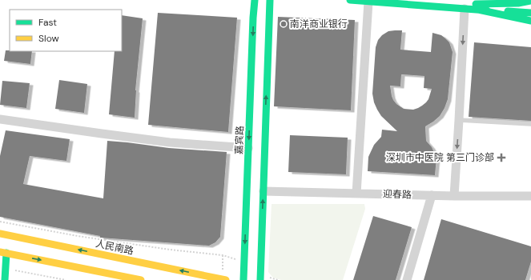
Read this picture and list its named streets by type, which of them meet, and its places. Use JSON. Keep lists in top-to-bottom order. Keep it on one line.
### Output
{"streets":{"main road":["嘉宾路","人民南路"],"street":["迎春路"]},"places":{"other":["南洋商业银行"],"health":["深圳市中医院 第三门诊部"]},"legend":["Fast","Slow"]}
